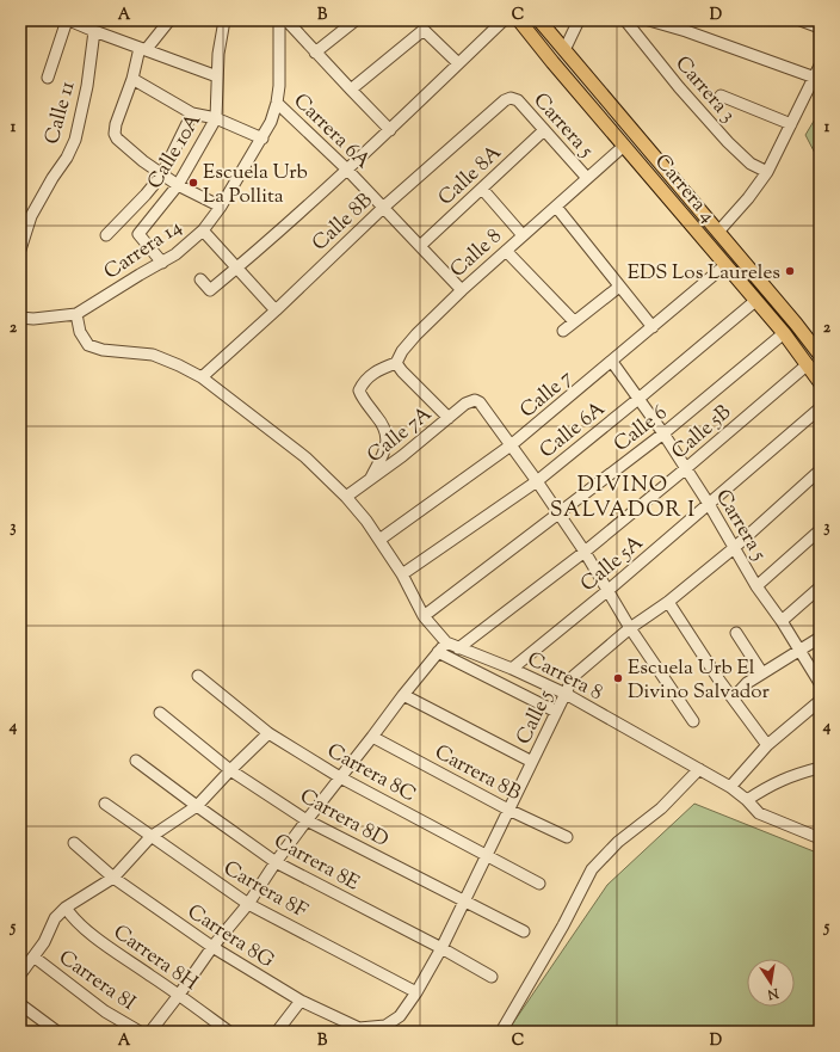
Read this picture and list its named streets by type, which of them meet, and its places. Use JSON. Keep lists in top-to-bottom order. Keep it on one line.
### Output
{"streets":{"main road":["Carrera 4"],"street":["Carrera 3","Calle 11","Carrera 5","Carrera 6A","Calle 10A","Calle 8A","Calle 8B","Carrera 14","Calle 8","Calle 7","Calle 6","Calle 6A","Calle 5B","Calle 7A","Calle 5A","Carrera 8","Calle 5","Carrera 8C","Carrera 8B","Carrera 8D","Carrera 8E","Carrera 8F","Carrera 8G","Carrera 8H","Carrera 8I"]},"crossings":[["Carrera 5","Calle 8A"],["Carrera 5","Calle 8B"],["Carrera 5","Calle 8"],["Carrera 5","Calle 7"],["Carrera 5","Calle 6"],["Carrera 5","Calle 6A"],["Carrera 5","Calle 5B"],["Carrera 5","Calle 5A"],["Carrera 5","Calle 5"],["Carrera 6A","Calle 8A"],["Carrera 6A","Calle 8B"],["Carrera 6A","Carrera 14"],["Carrera 6A","Calle 8"],["Calle 10A","Carrera 14"],["Carrera 4","Calle 8"],["Carrera 4","Calle 7"],["Carrera 4","Calle 6"],["Carrera 4","Calle 6A"],["Carrera 4","Calle 5B"],["Calle 7","Calle 7A"],["Calle 5B","Carrera 8"],["Calle 5A","Carrera 8"],["Carrera 8","Calle 5"],["Calle 5","Carrera 8C"],["Calle 5","Carrera 8B"],["Calle 5","Carrera 8D"],["Calle 5","Carrera 8E"],["Calle 5","Carrera 8F"],["Calle 5","Carrera 8G"]],"districts":["DIVINO SALVADOR I"],"places":["Escuela Urb La Pollita","EDS Los Laureles","Escuela Urb El Divino Salvador"],"north":"bottom","grid":{"columns":["A","B","C","D"],"rows":["1","2","3","4","5"]}}
